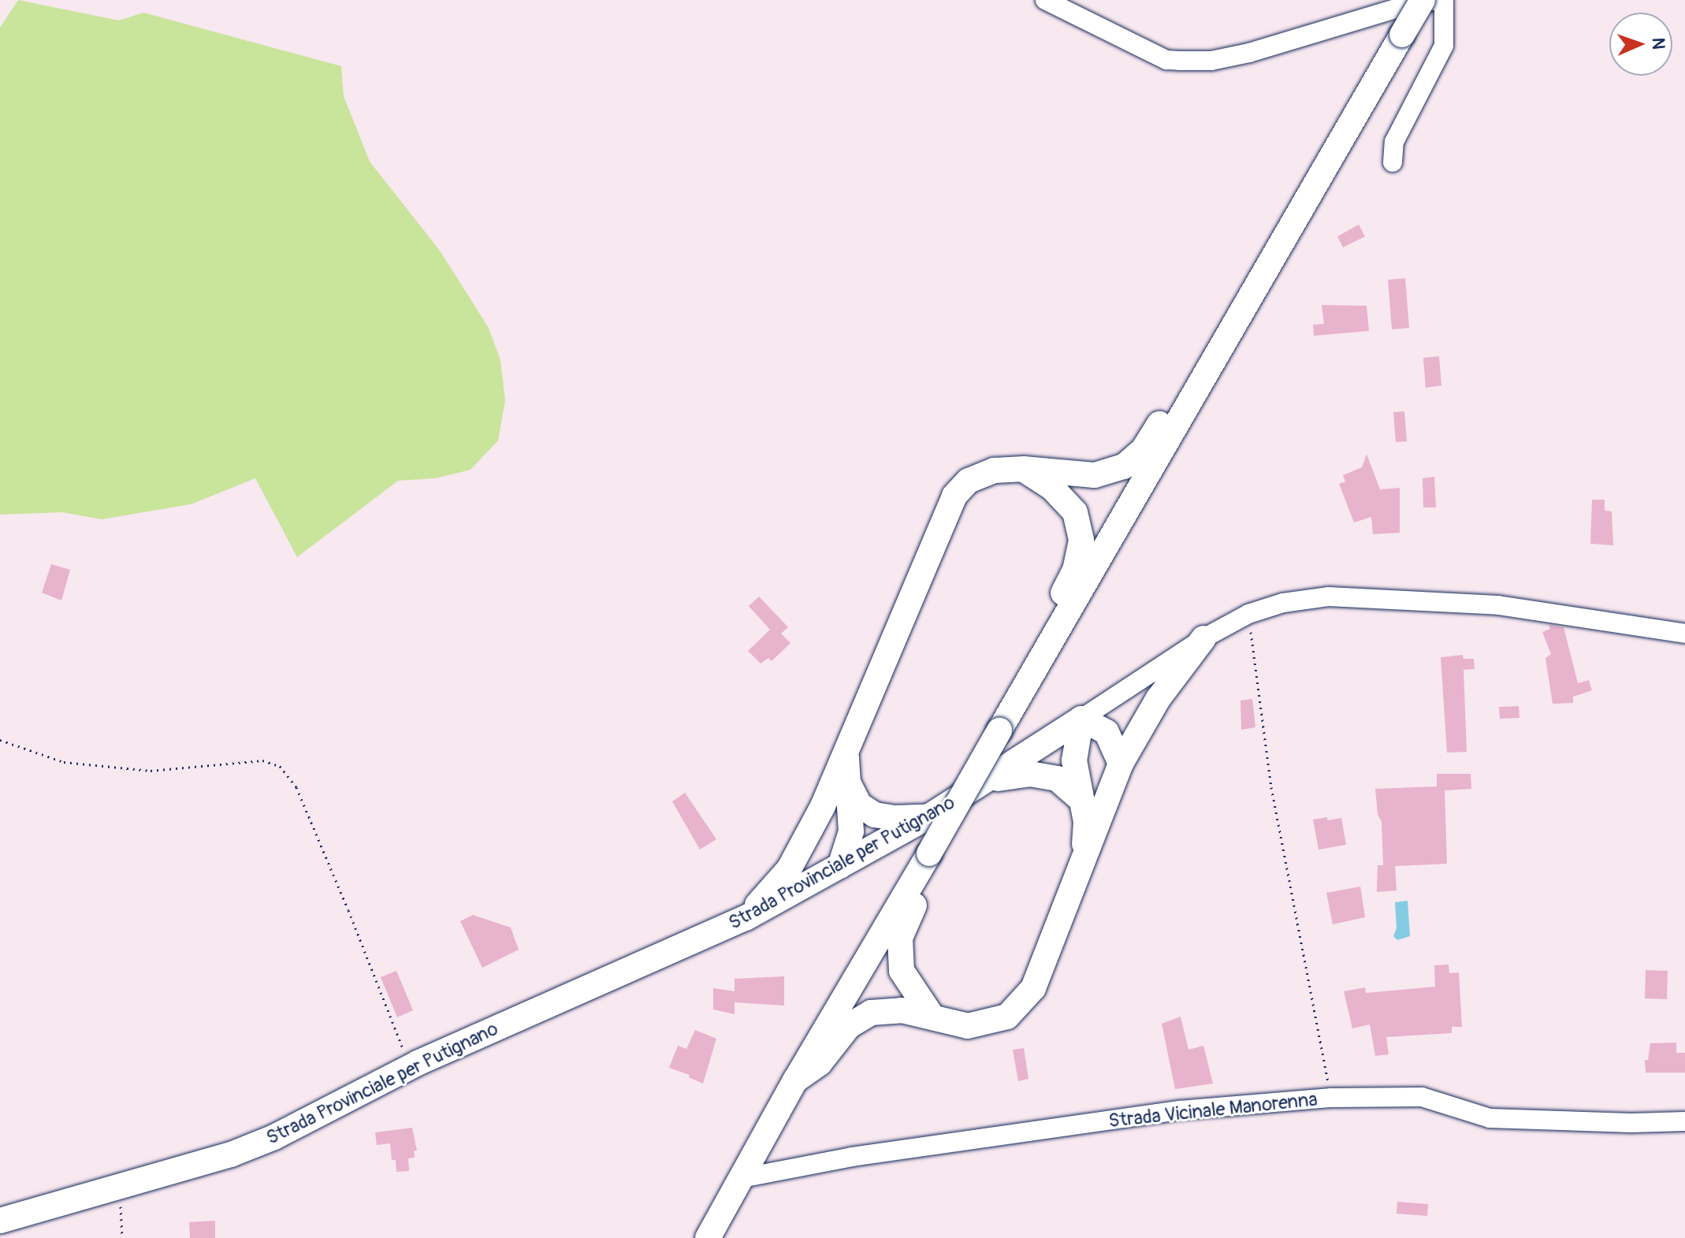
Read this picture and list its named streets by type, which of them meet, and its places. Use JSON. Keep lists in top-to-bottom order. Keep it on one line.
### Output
{"streets":{"main road":["Strada Provinciale per Putignano"],"street":["Strada Vicinale Manorenna"]},"north":"right"}
